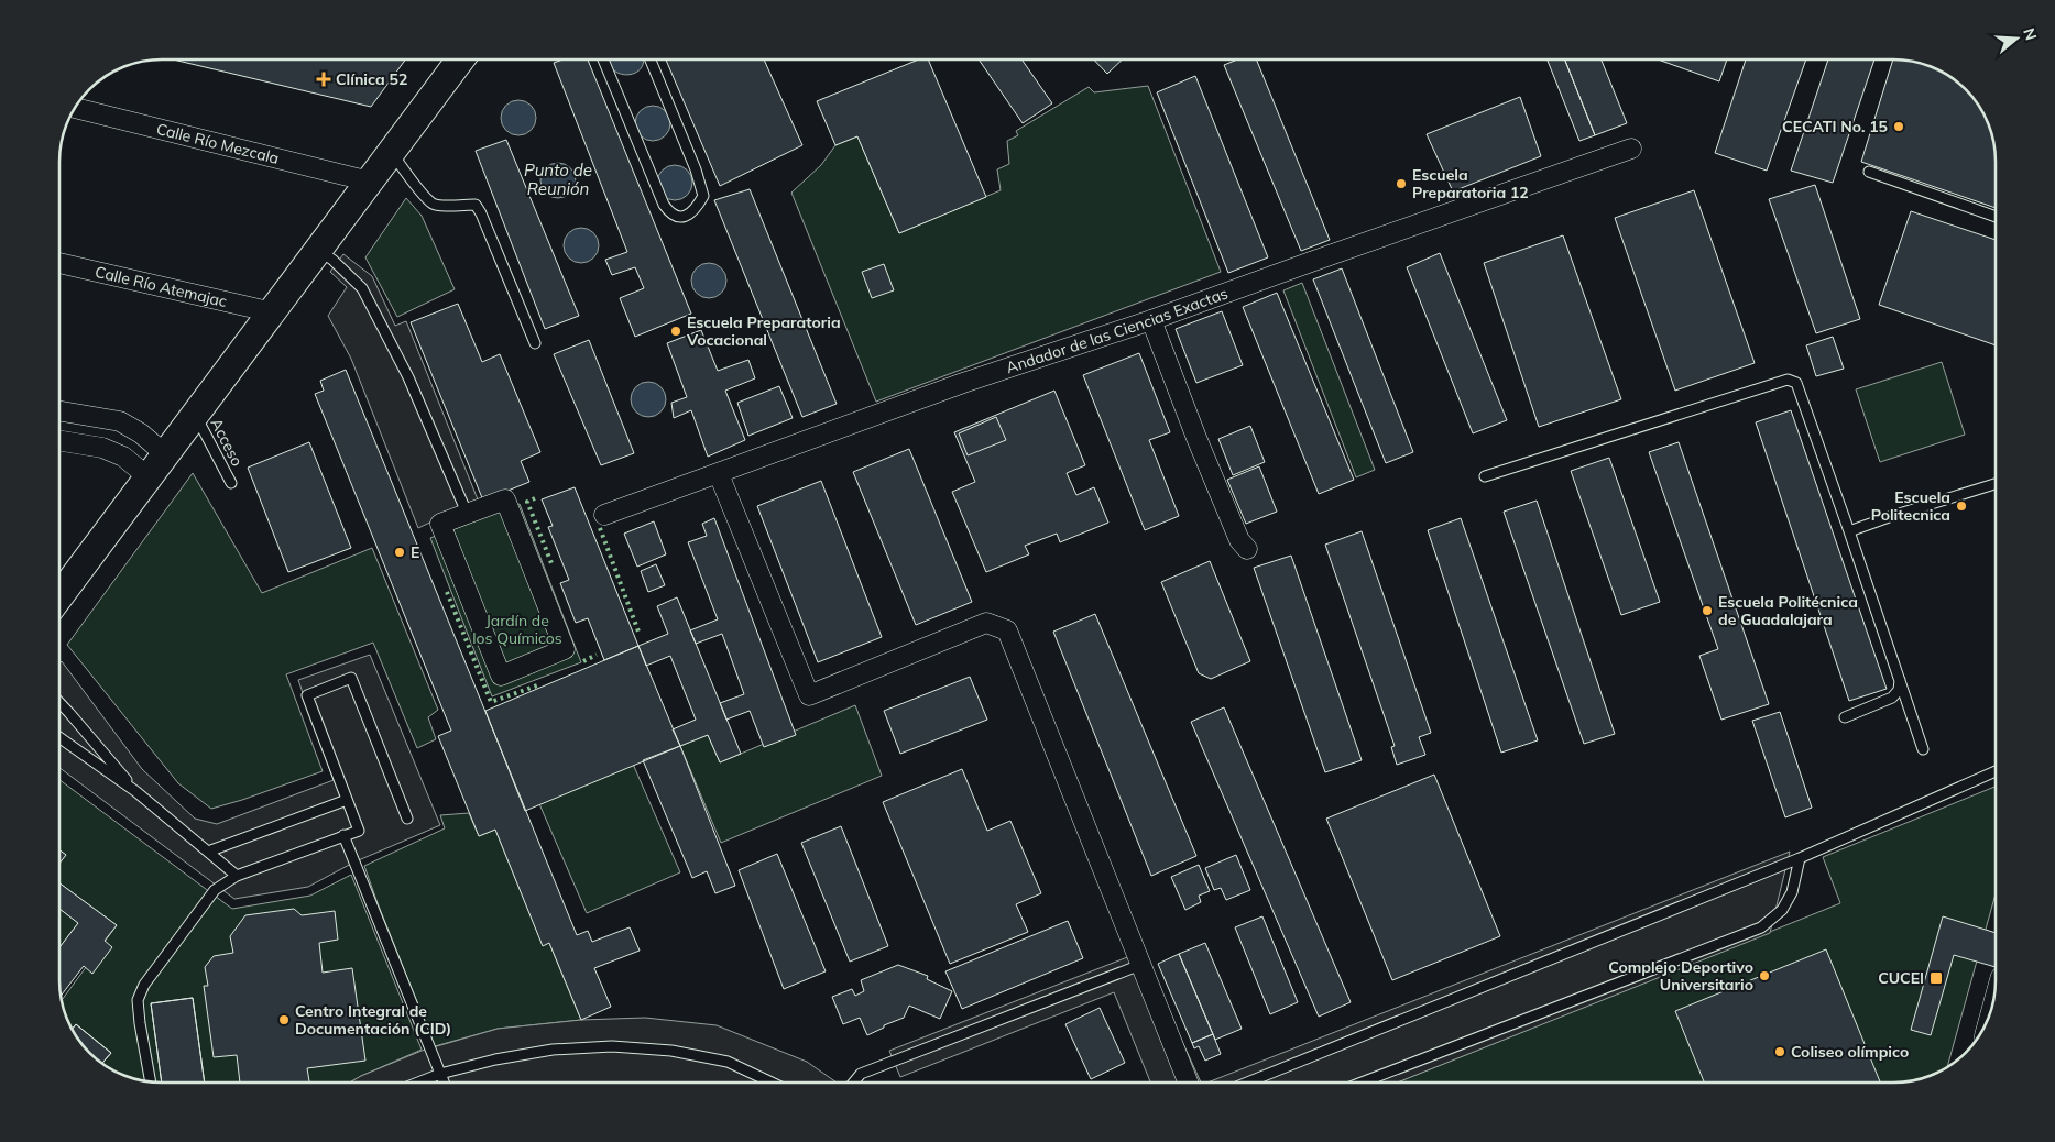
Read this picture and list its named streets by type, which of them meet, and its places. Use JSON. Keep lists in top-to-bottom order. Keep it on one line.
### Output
{"streets":{"street":["Calle Río Mezcala","Calle Río Atemajac","Andador de las Ciencias Exactas"],"lane":["Acceso"]},"water":["Punto de Reunión"],"parks":["Jardín de los Químicos"],"places":{"health":["Clínica 52"],"other":["CECATI No. 15","Escuela Preparatoria 12","Escuela Preparatoria Vocacional","Escuela Politecnica","E","Escuela Politécnica de Guadalajara","Complejo Deportivo Universitario","Centro Integral de Documentación (CID)","Coliseo olímpico"],"transit":["CUCEI"]},"north":"right"}
